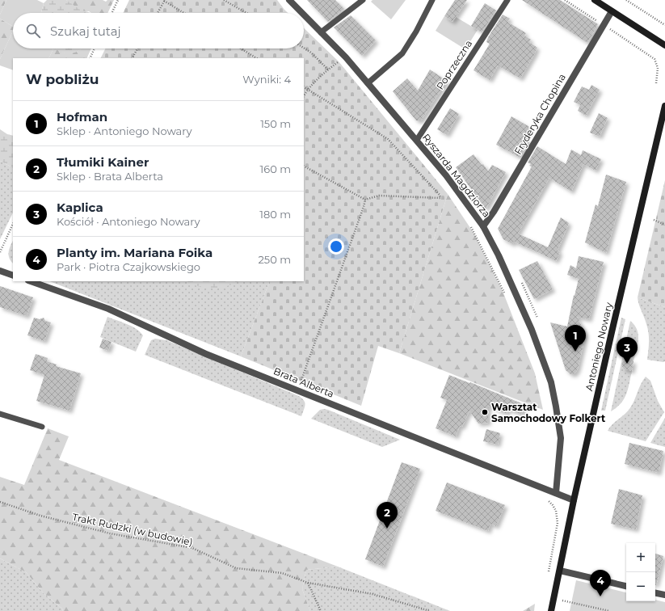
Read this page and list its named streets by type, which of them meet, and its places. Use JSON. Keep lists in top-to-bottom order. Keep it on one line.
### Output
{"streets":{"street":["Fryderyka Chopina","Ryszarda Magdziorza","Antoniego Nowary","Brata Alberta"],"lane":["Poprzeczna"],"path":["Trakt Rudzki (w budowie)"]},"crossings":[["Poprzeczna","Ryszarda Magdziorza"],["Fryderyka Chopina","Ryszarda Magdziorza"],["Ryszarda Magdziorza","Brata Alberta"],["Antoniego Nowary","Brata Alberta"]],"places":["Warsztat Samochodowy Folkert"],"page":{"search":"Szukaj tutaj","heading":["W pobliżu","Wyniki: 4"],"list":[{"mark":"1","name":"Hofman","note":"Sklep · Antoniego Nowary","value":"150 m"},{"mark":"2","name":"Tłumiki Kainer","note":"Sklep · Brata Alberta","value":"160 m"},{"mark":"3","name":"Kaplica","note":"Kościół · Antoniego Nowary","value":"180 m"},{"mark":"4","name":"Planty im. Mariana Foika","note":"Park · Piotra Czajkowskiego","value":"250 m"}],"pins":["1","3","2","4"],"map_buttons":["+","−"]}}
